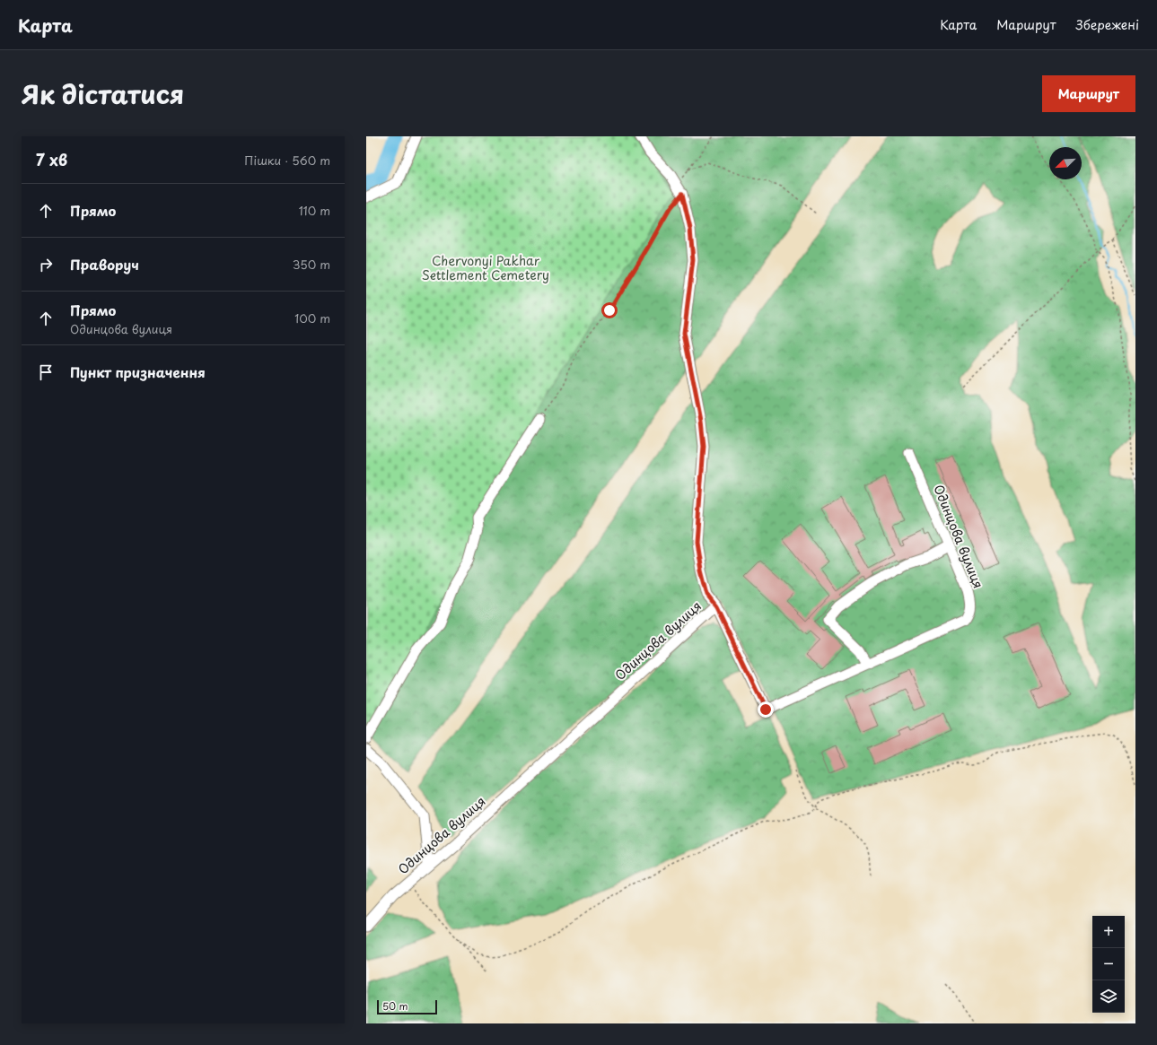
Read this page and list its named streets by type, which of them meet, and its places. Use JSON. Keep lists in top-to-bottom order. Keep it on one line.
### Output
{"streets":{"street":["Одинцова вулиця"]},"parks":["Chervonyi Pakhar Settlement Cemetery"],"scale_bar":"50 m","north":"bottom left","page":{"header":"Карта","nav":["Карта","Маршрут","Збережені"],"title":"Як дістатися","buttons":"Маршрут","heading":["7 хв","Пішки · 560 m"],"list":[["Прямо","110 m"],["Праворуч","350 m"],["Прямо","Одинцова вулиця","100 m"],"Пункт призначення"],"map_buttons":["+","−"],"scale":"50 m"}}
